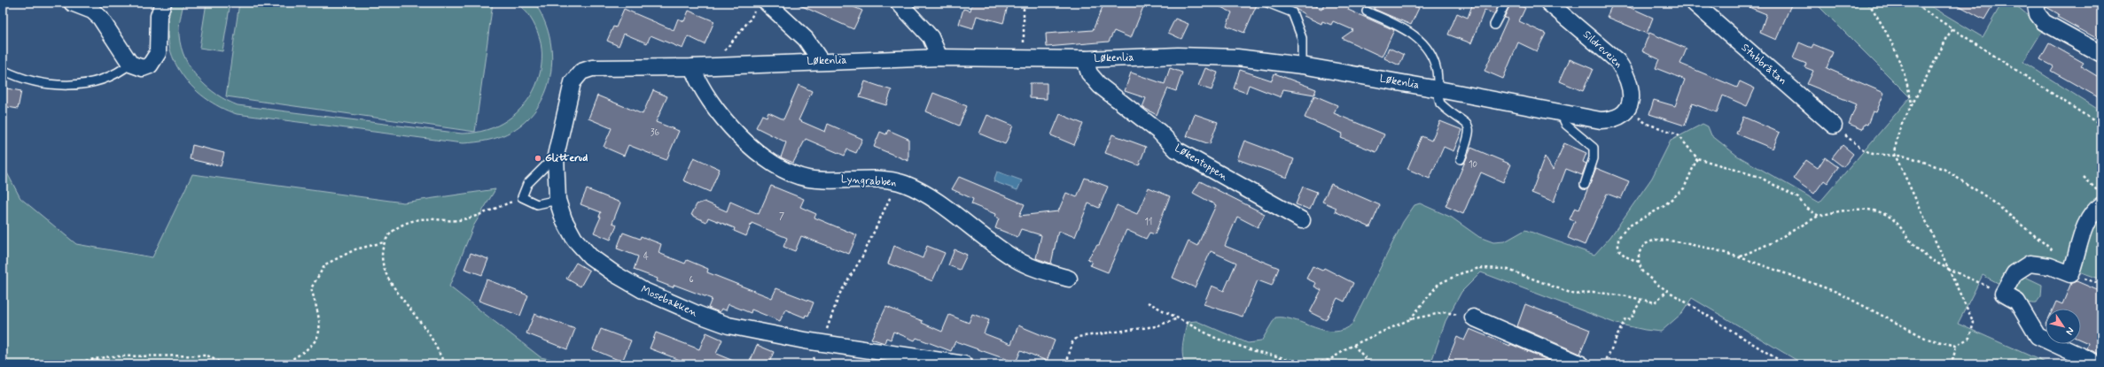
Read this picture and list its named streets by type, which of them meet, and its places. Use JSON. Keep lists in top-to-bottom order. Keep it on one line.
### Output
{"streets":{"street":["Sildreveien","Løkenlia","Stubbråtan","Løkentoppen","Lyngrabben","Mosebakken"]},"crossings":[["Sildreveien","Løkenlia"],["Løkenlia","Løkentoppen"],["Løkenlia","Lyngrabben"],["Løkenlia","Mosebakken"]],"places":["Glitterud"],"house_numbers":["36","10","7","11","4","6"],"north":"bottom right"}
